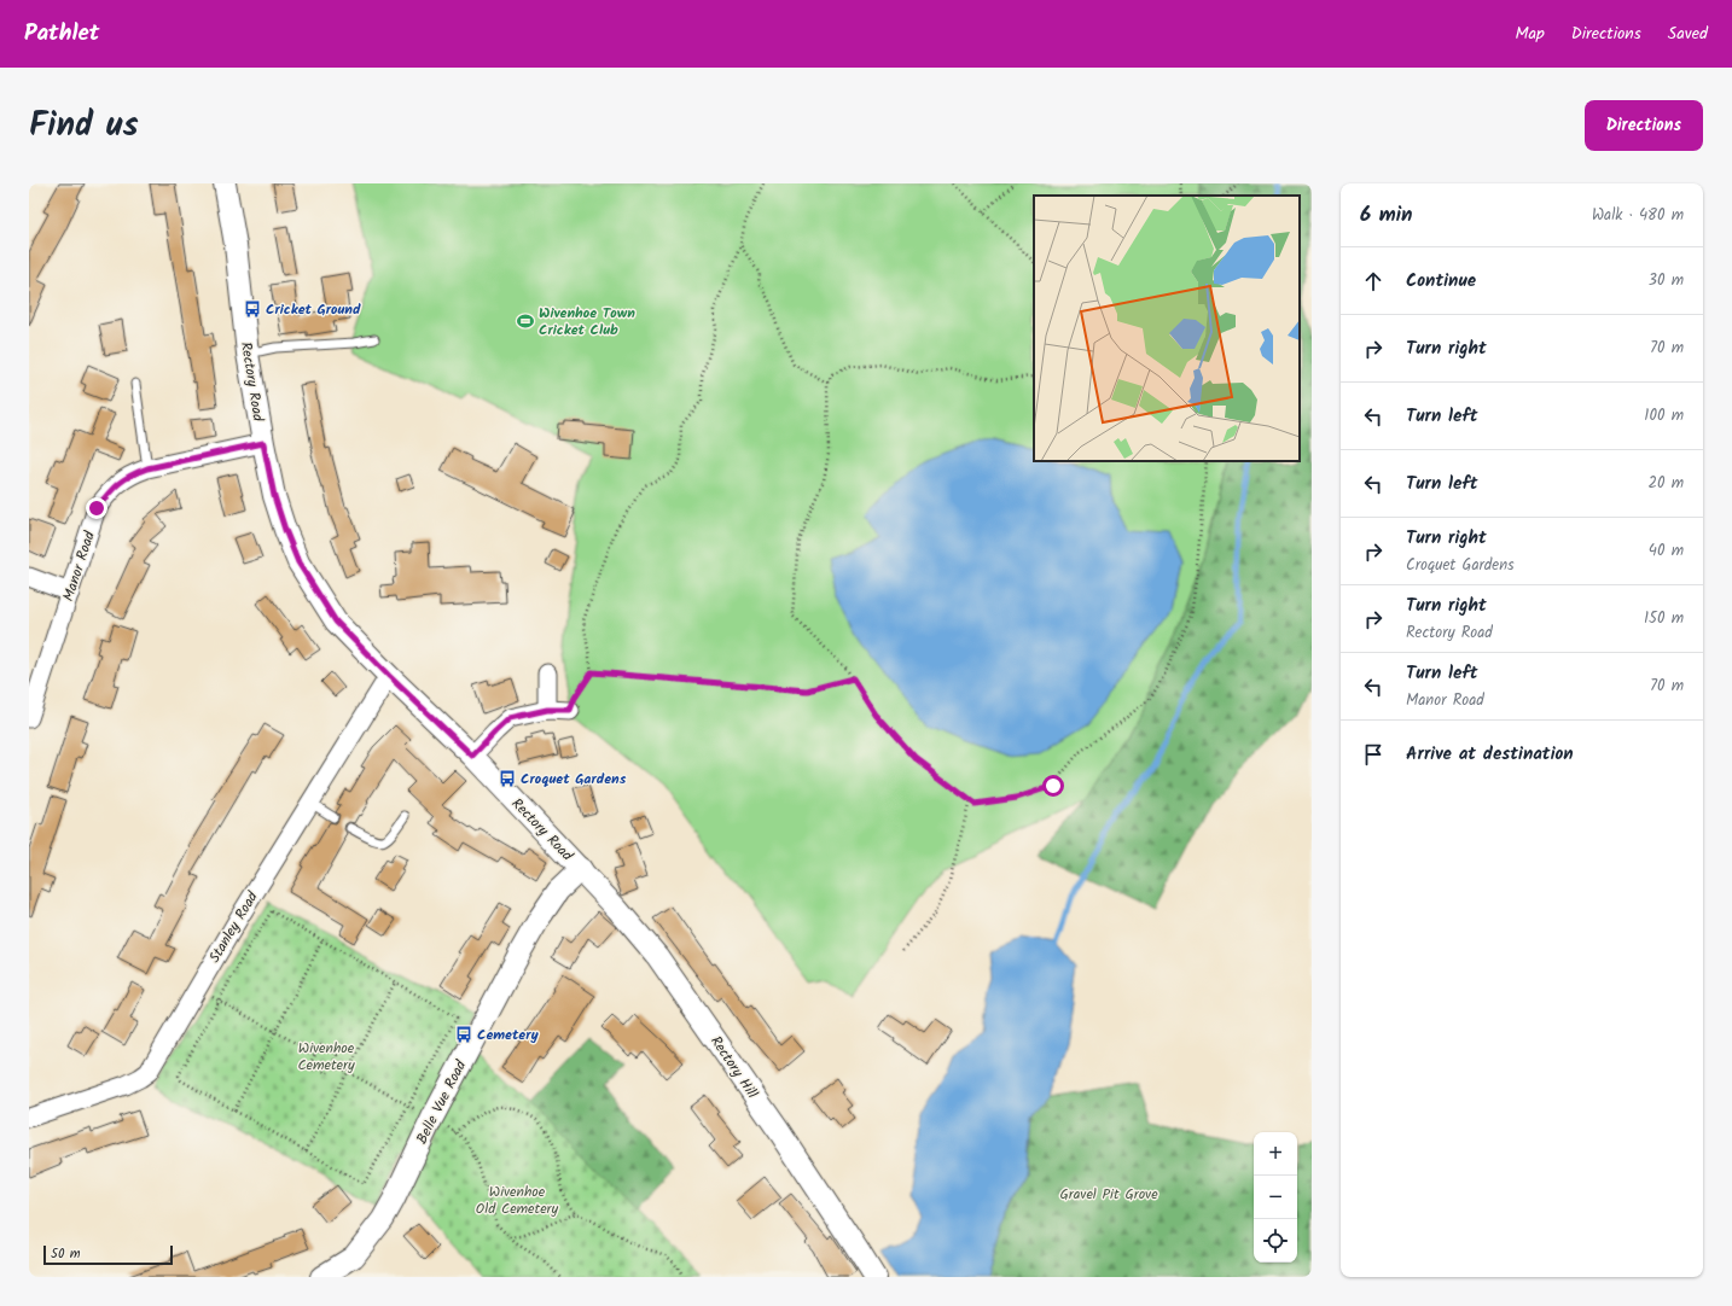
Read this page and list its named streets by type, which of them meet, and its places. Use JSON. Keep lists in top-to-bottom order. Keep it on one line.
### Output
{"streets":{"street":["Rectory Road","Manor Road","Stanley Road","Rectory Hill","Belle Vue Road"]},"crossings":[["Rectory Road","Manor Road"],["Rectory Road","Stanley Road"],["Rectory Road","Rectory Hill"],["Rectory Road","Belle Vue Road"],["Rectory Hill","Belle Vue Road"]],"parks":["Wivenhoe Cemetery","Wivenhoe Old Cemetery","Gravel Pit Grove"],"places":{"bus stop":["Cricket Ground","Croquet Gardens","Cemetery"],"sports":["Wivenhoe Town Cricket Club"]},"scale_bar":"50 m","page":{"header":"Pathlet","nav":["Map","Directions","Saved"],"title":"Find us","buttons":"Directions","heading":["6 min","Walk · 480 m"],"list":[["Continue","30 m"],["Turn right","70 m"],["Turn left","100 m"],["Turn left","20 m"],["Turn right","Croquet Gardens","40 m"],["Turn right","Rectory Road","150 m"],["Turn left","Manor Road","70 m"],"Arrive at destination"],"map_buttons":["+","−"],"scale":"50 m"}}
